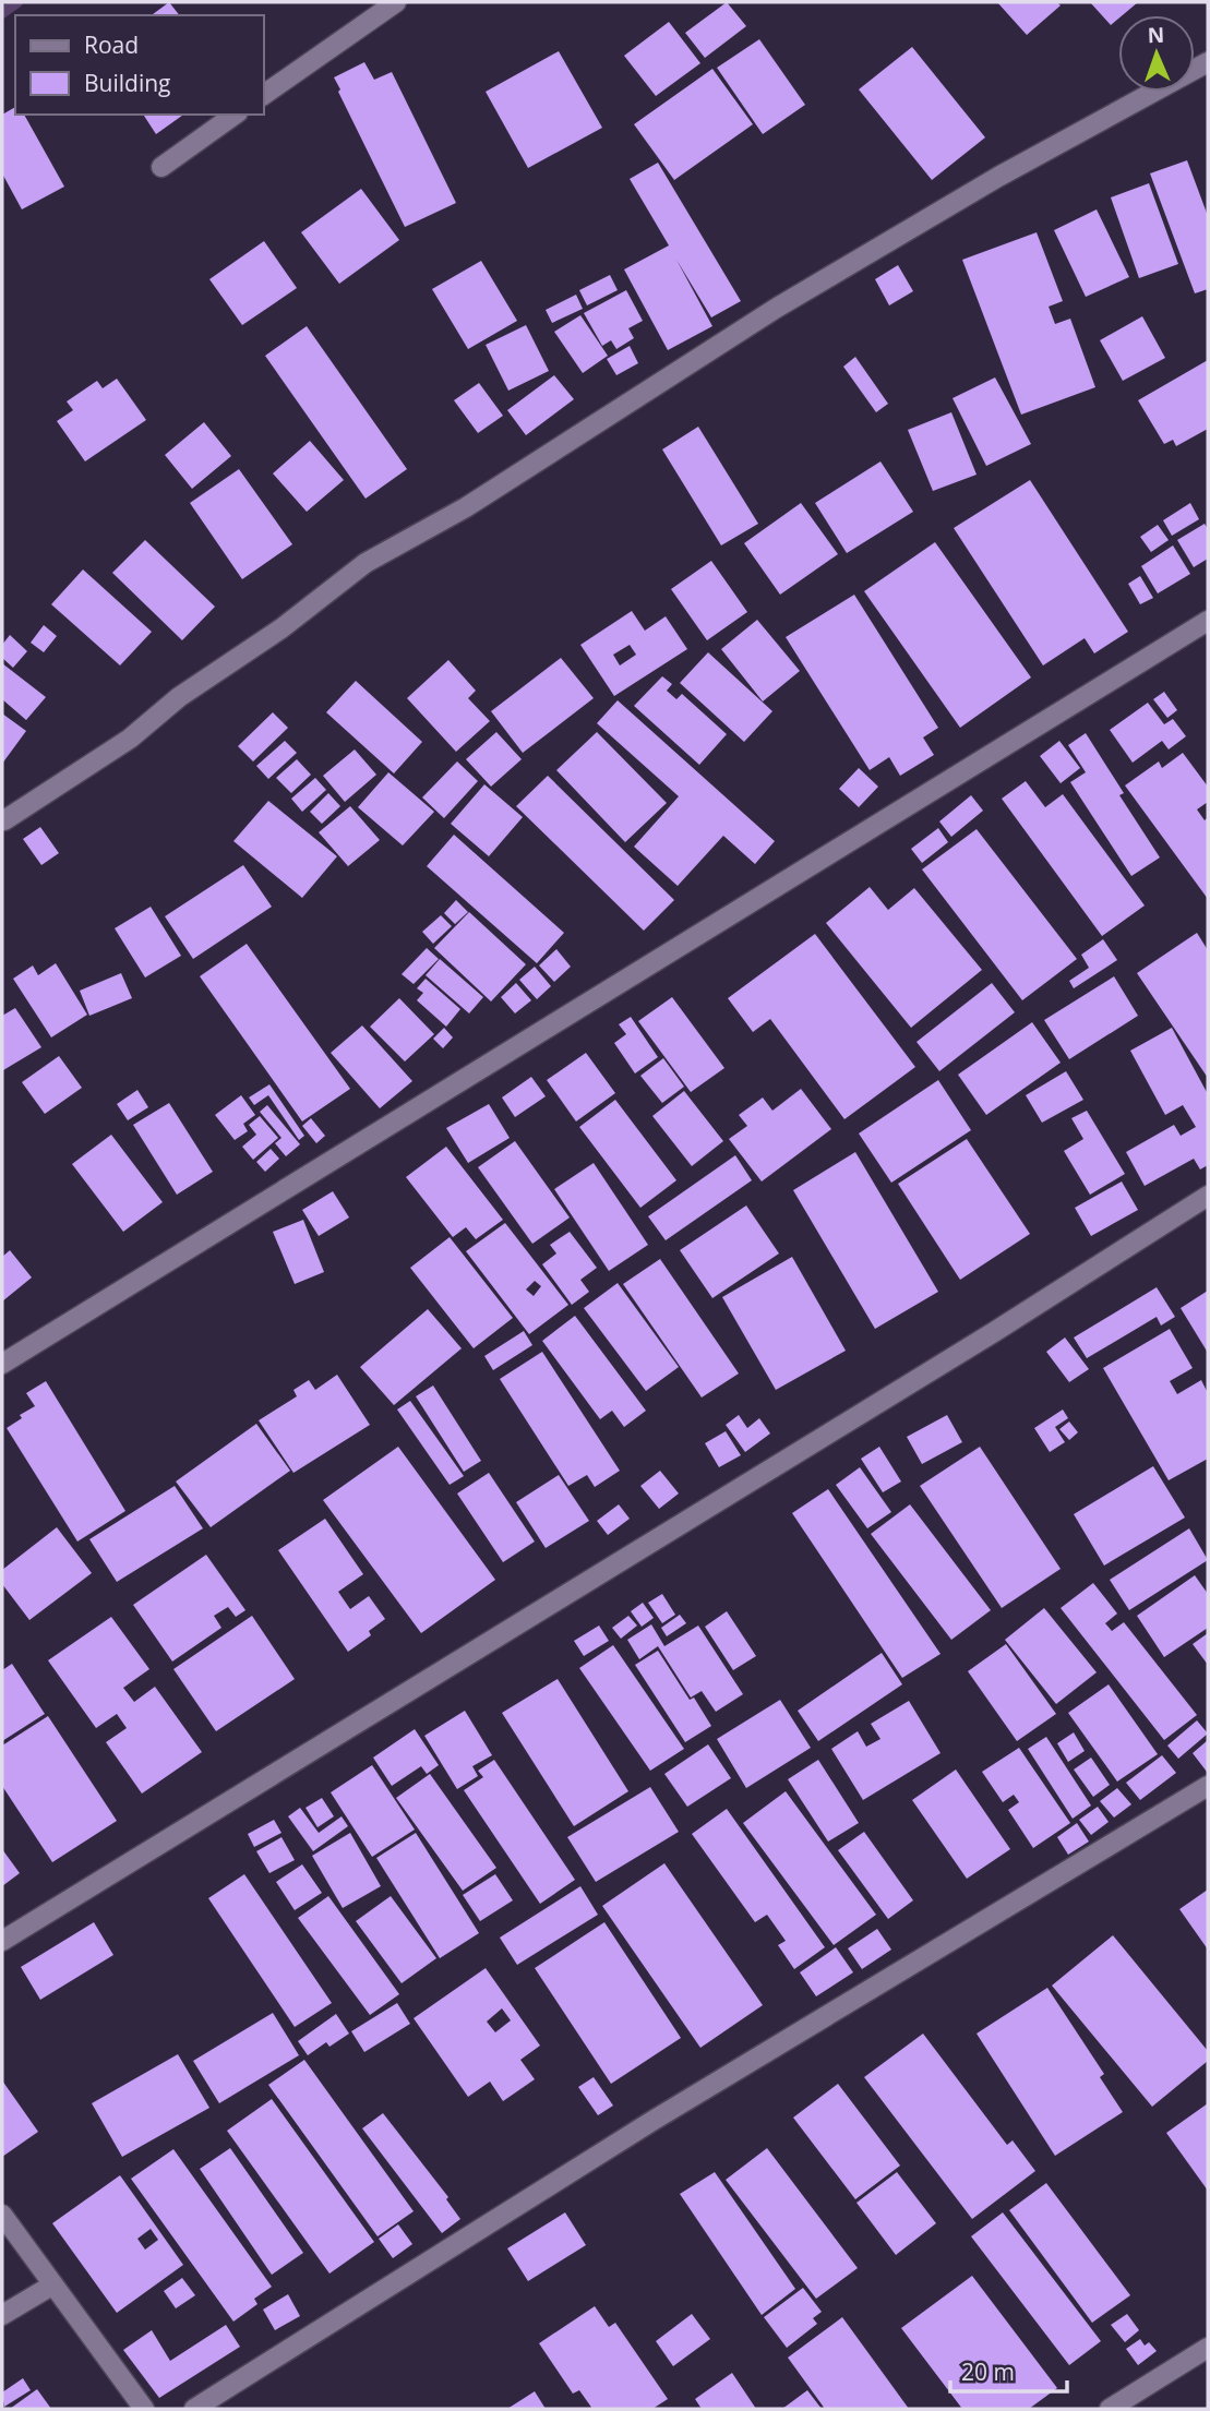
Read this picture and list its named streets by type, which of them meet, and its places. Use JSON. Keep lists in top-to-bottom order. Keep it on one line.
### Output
{"legend":["Road","Building"],"scale_bar":"20 m","north":"top"}
